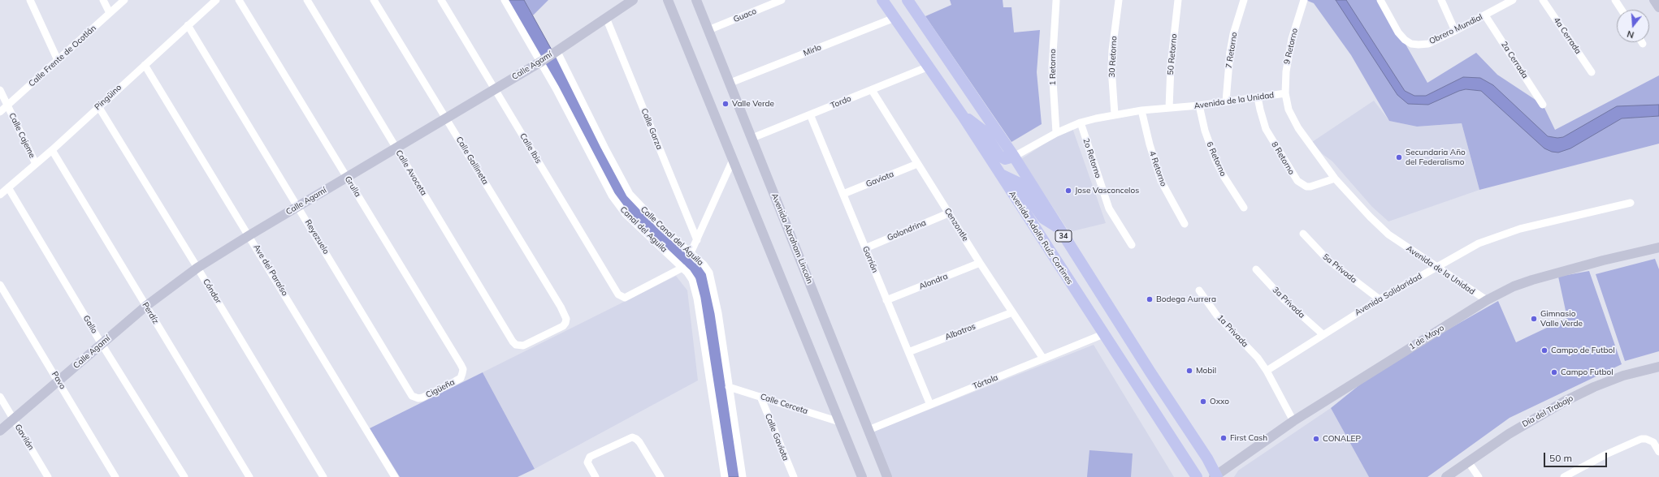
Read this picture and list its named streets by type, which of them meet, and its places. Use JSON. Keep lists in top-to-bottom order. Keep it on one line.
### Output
{"streets":{"main road":["34","Avenida Adolfo Ruíz Cortines"],"street":["Guaco","Obrero Mundial","4a Cerrada","9 Retorno","Mirlo","7 Retorno","50 Retorno","Calle Frente de Ocotlán","30 Retorno","2a Cerrada","Calle Agamí","1 Retorno","Pingüino","Avenida de la Unidad","Tordo","Calle Garza","Calle Cajeme","Calle Ibis","2o Retorno","8 Retorno","6 Retorno","Calle Gallineta","4 Retorno","Calle Avoceta","Gaviota","Grulla","Cenzontle","Canal del Aguila","Golondrina","Calle Canal del Águila","Reyezuelo","Avenida Abraham Lincoln","Gorrión","5a Privada","Ave del Paraíso","Alondra","Cóndor","Avenida Solidaridad","3a Privada","Perdíz","Gallo","1a Privada","Albatros","1 de Mayo","Pavo","Tórtola","Cigüeña","Calle Cerceta","Día del Trabajo","Gavilán","Calle Gaviota"]},"crossings":[["Guaco","Avenida Abraham Lincoln"],["Obrero Mundial","2a Cerrada"],["9 Retorno","Avenida de la Unidad"],["Mirlo","Avenida Adolfo Ruíz Cortines"],["Mirlo","Avenida Abraham Lincoln"],["7 Retorno","Avenida de la Unidad"],["50 Retorno","Avenida de la Unidad"],["Calle Frente de Ocotlán","Calle Cajeme"],["30 Retorno","Avenida de la Unidad"],["Calle Agamí","Calle Garza"],["Calle Agamí","Calle Ibis"],["Calle Agamí","Calle Gallineta"],["Calle Agamí","Calle Avoceta"],["Calle Agamí","Grulla"],["Calle Agamí","Canal del Aguila"],["Calle Agamí","Calle Canal del Águila"],["Calle Agamí","Reyezuelo"],["Calle Agamí","Ave del Paraíso"],["Calle Agamí","Cóndor"],["Calle Agamí","Perdíz"],["Calle Agamí","Gallo"],["Calle Agamí","Pavo"],["Calle Agamí","Gavilán"],["1 Retorno","Avenida de la Unidad"],["Pingüino","Calle Cajeme"],["Pingüino","Reyezuelo"],["Pingüino","Ave del Paraíso"],["Pingüino","Cóndor"],["Pingüino","Perdíz"],["Pingüino","Gallo"],["Avenida de la Unidad","2o Retorno"],["Avenida de la Unidad","8 Retorno"],["Avenida de la Unidad","6 Retorno"],["Avenida de la Unidad","4 Retorno"],["Avenida de la Unidad","34"],["Avenida de la Unidad","Avenida Solidaridad"],["Avenida de la Unidad","1 de Mayo"],["Tordo","Cenzontle"],["Tordo","Avenida Adolfo Ruíz Cortines"],["Tordo","Avenida Abraham Lincoln"],["Tordo","Gorrión"],["Calle Ibis","Canal del Aguila"],["Calle Gallineta","Calle Avoceta"],["Gaviota","Cenzontle"],["Gaviota","Gorrión"],["Grulla","Cigüeña"],["Cenzontle","Golondrina"],["Cenzontle","Alondra"],["Cenzontle","Albatros"],["Cenzontle","Tórtola"],["Golondrina","Gorrión"],["Calle Canal del Águila","Calle Cerceta"],["34","1 de Mayo"],["Reyezuelo","Cigüeña"],["Avenida Adolfo Ruíz Cortines","Tórtola"],["Avenida Abraham Lincoln","Tórtola"],["Gorrión","Alondra"],["Gorrión","Albatros"],["Gorrión","Tórtola"],["5a Privada","Avenida Solidaridad"],["Avenida Solidaridad","3a Privada"],["Avenida Solidaridad","1a Privada"],["1a Privada","1 de Mayo"],["Calle Cerceta","Calle Gaviota"]],"places":["Valle Verde","Secundaria Año del Federalismo","Jose Vasconcelos","Bodega Aurrera","Gimnasio Valle Verde","Campo de Futbol","Mobil","Campo Futbol","Oxxo","First Cash","CONALEP"],"scale_bar":"50 m","north":"bottom"}
